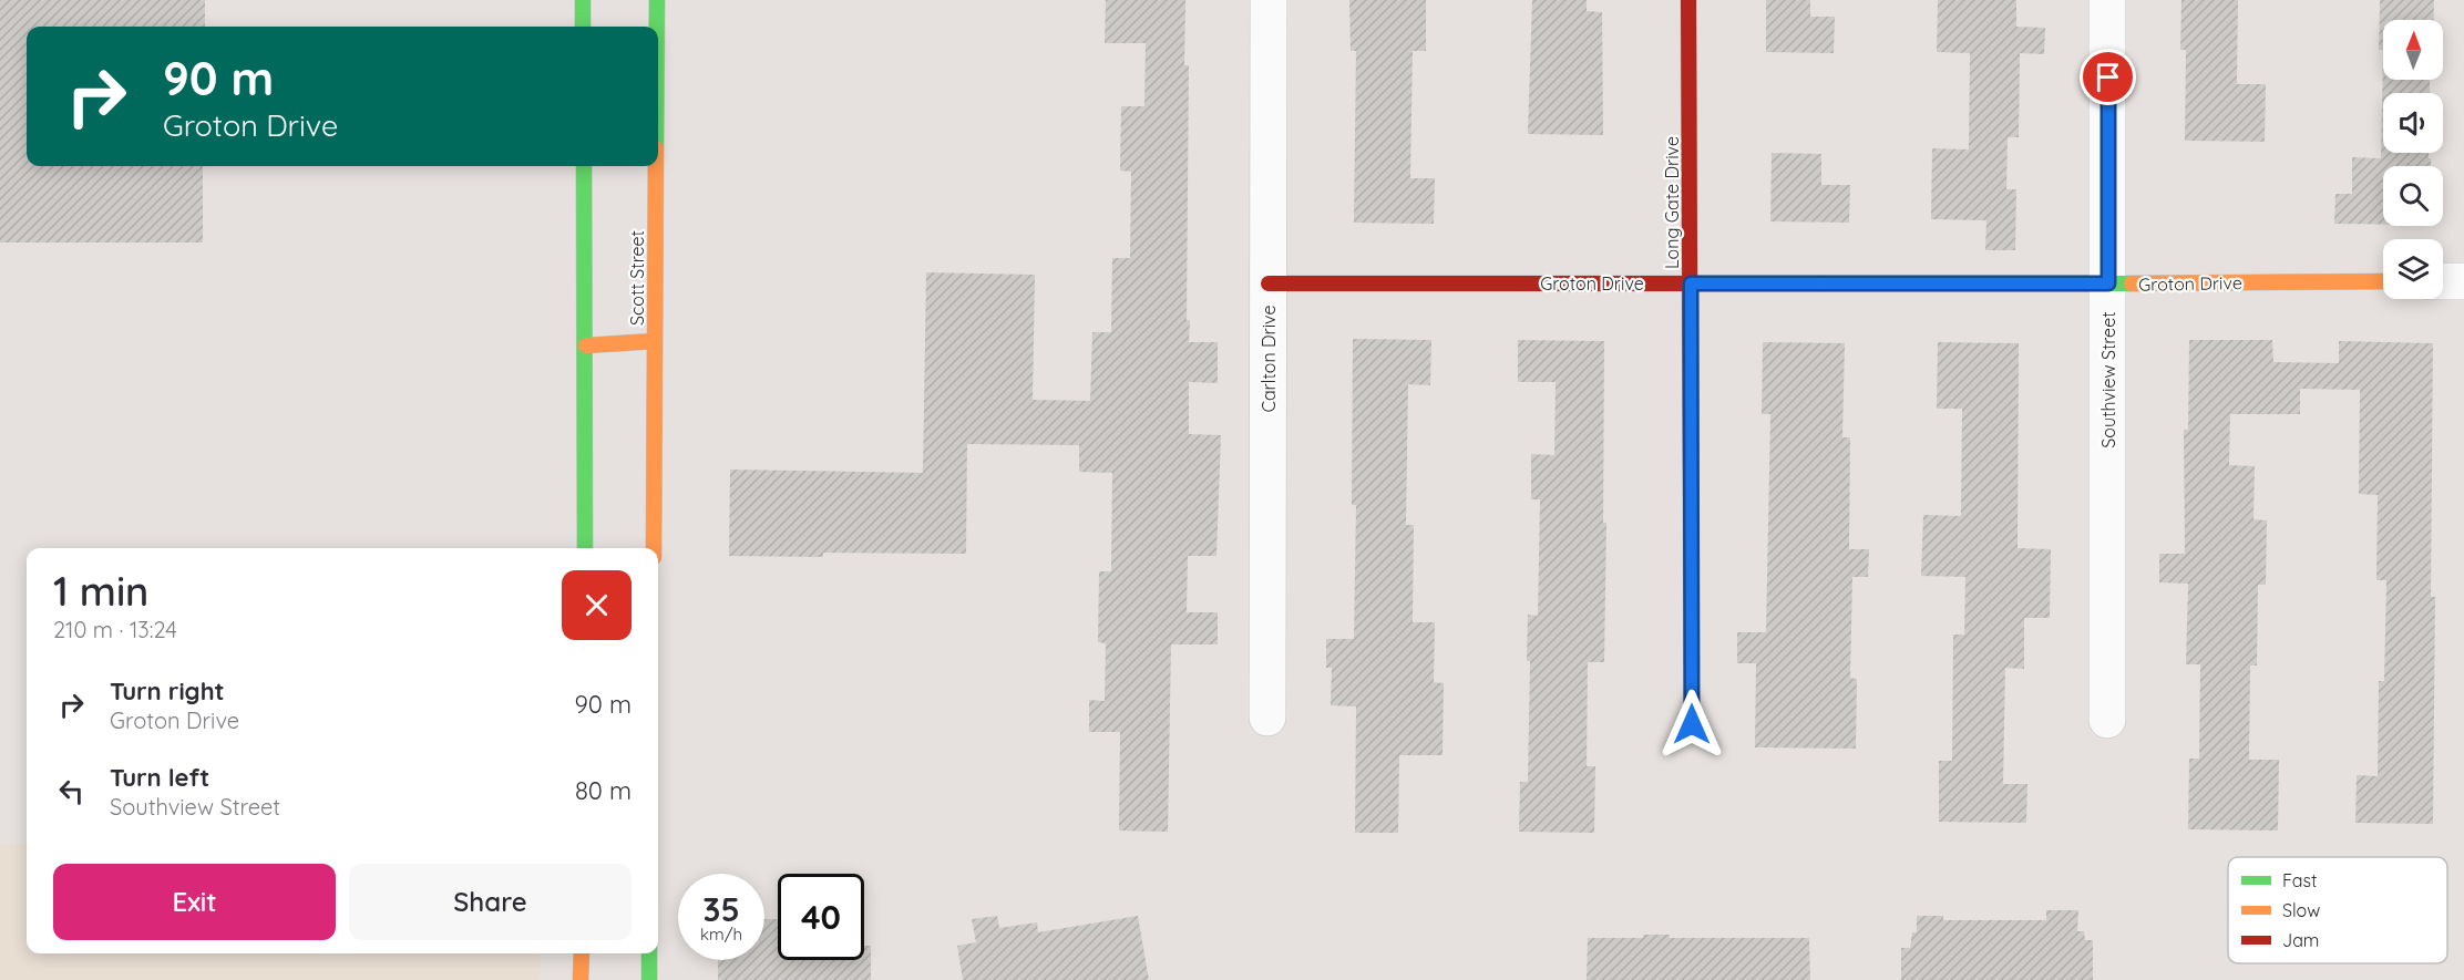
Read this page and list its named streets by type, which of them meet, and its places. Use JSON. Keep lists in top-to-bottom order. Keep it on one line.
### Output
{"streets":{"street":["Long Gate Drive","Scott Street","Groton Drive","Carlton Drive","Southview Street"]},"crossings":[["Long Gate Drive","Groton Drive"],["Groton Drive","Carlton Drive"],["Groton Drive","Southview Street"]],"legend":["Fast","Slow","Jam"],"north":"top","page":{"turn":["90 m","Groton Drive"],"heading":["1 min","210 m · 13:24"],"list":[{"name":"Turn right","note":"Groton Drive","value":"90 m"},{"name":"Turn left","note":"Southview Street","value":"80 m"}],"buttons":["Exit","Share"],"speed":"35 km/h","limit":"40"}}
